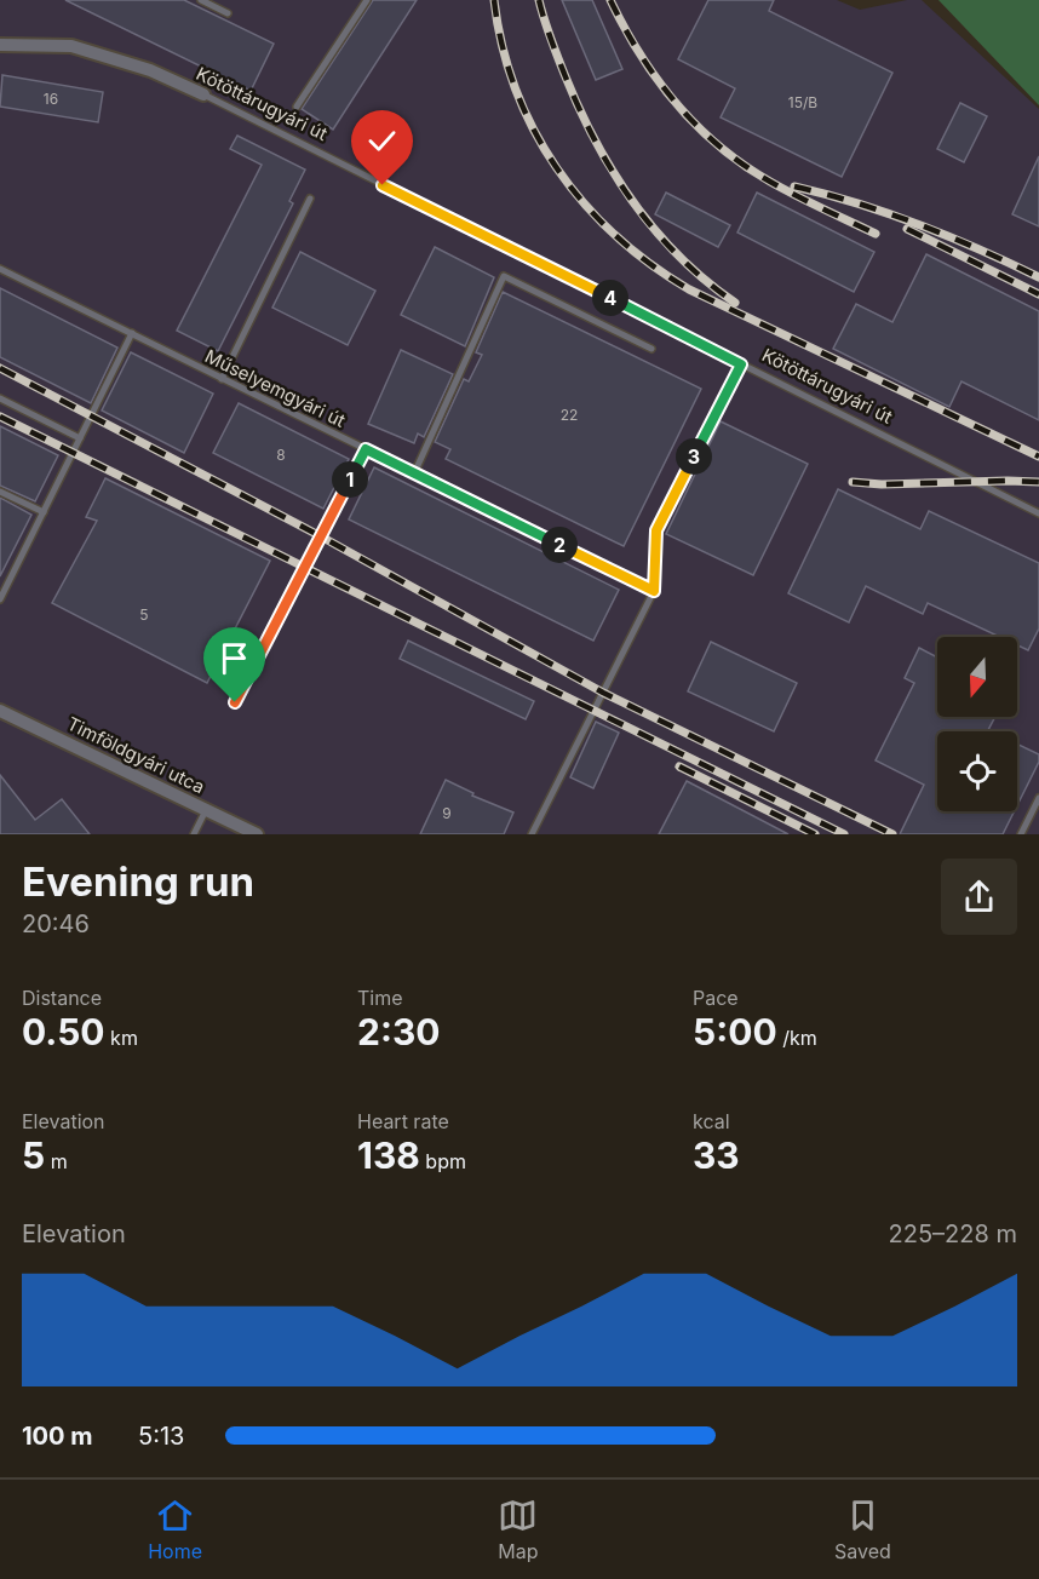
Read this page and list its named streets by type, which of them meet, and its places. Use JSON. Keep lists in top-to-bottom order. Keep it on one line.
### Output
{"streets":{"street":["Kötöttárugyári út","Timföldgyári utca"],"lane":["Műselyemgyári út"]},"house_numbers":["16","15/B","22","8","5","9"],"north":"bottom","page":{"pins":["4","3","1","2"],"heading":["Evening run","20:46"],"stats":[["Distance","0.50 km"],["Time","2:30"],["Pace","5:00 /km"],["Elevation","5 m"],["Heart rate","138 bpm"],["kcal","33"]],"chart":["Elevation","225–228 m"],"list":[{"name":"100 m","note":"5:13"}],"tabs":["Home","Map","Saved"]}}
